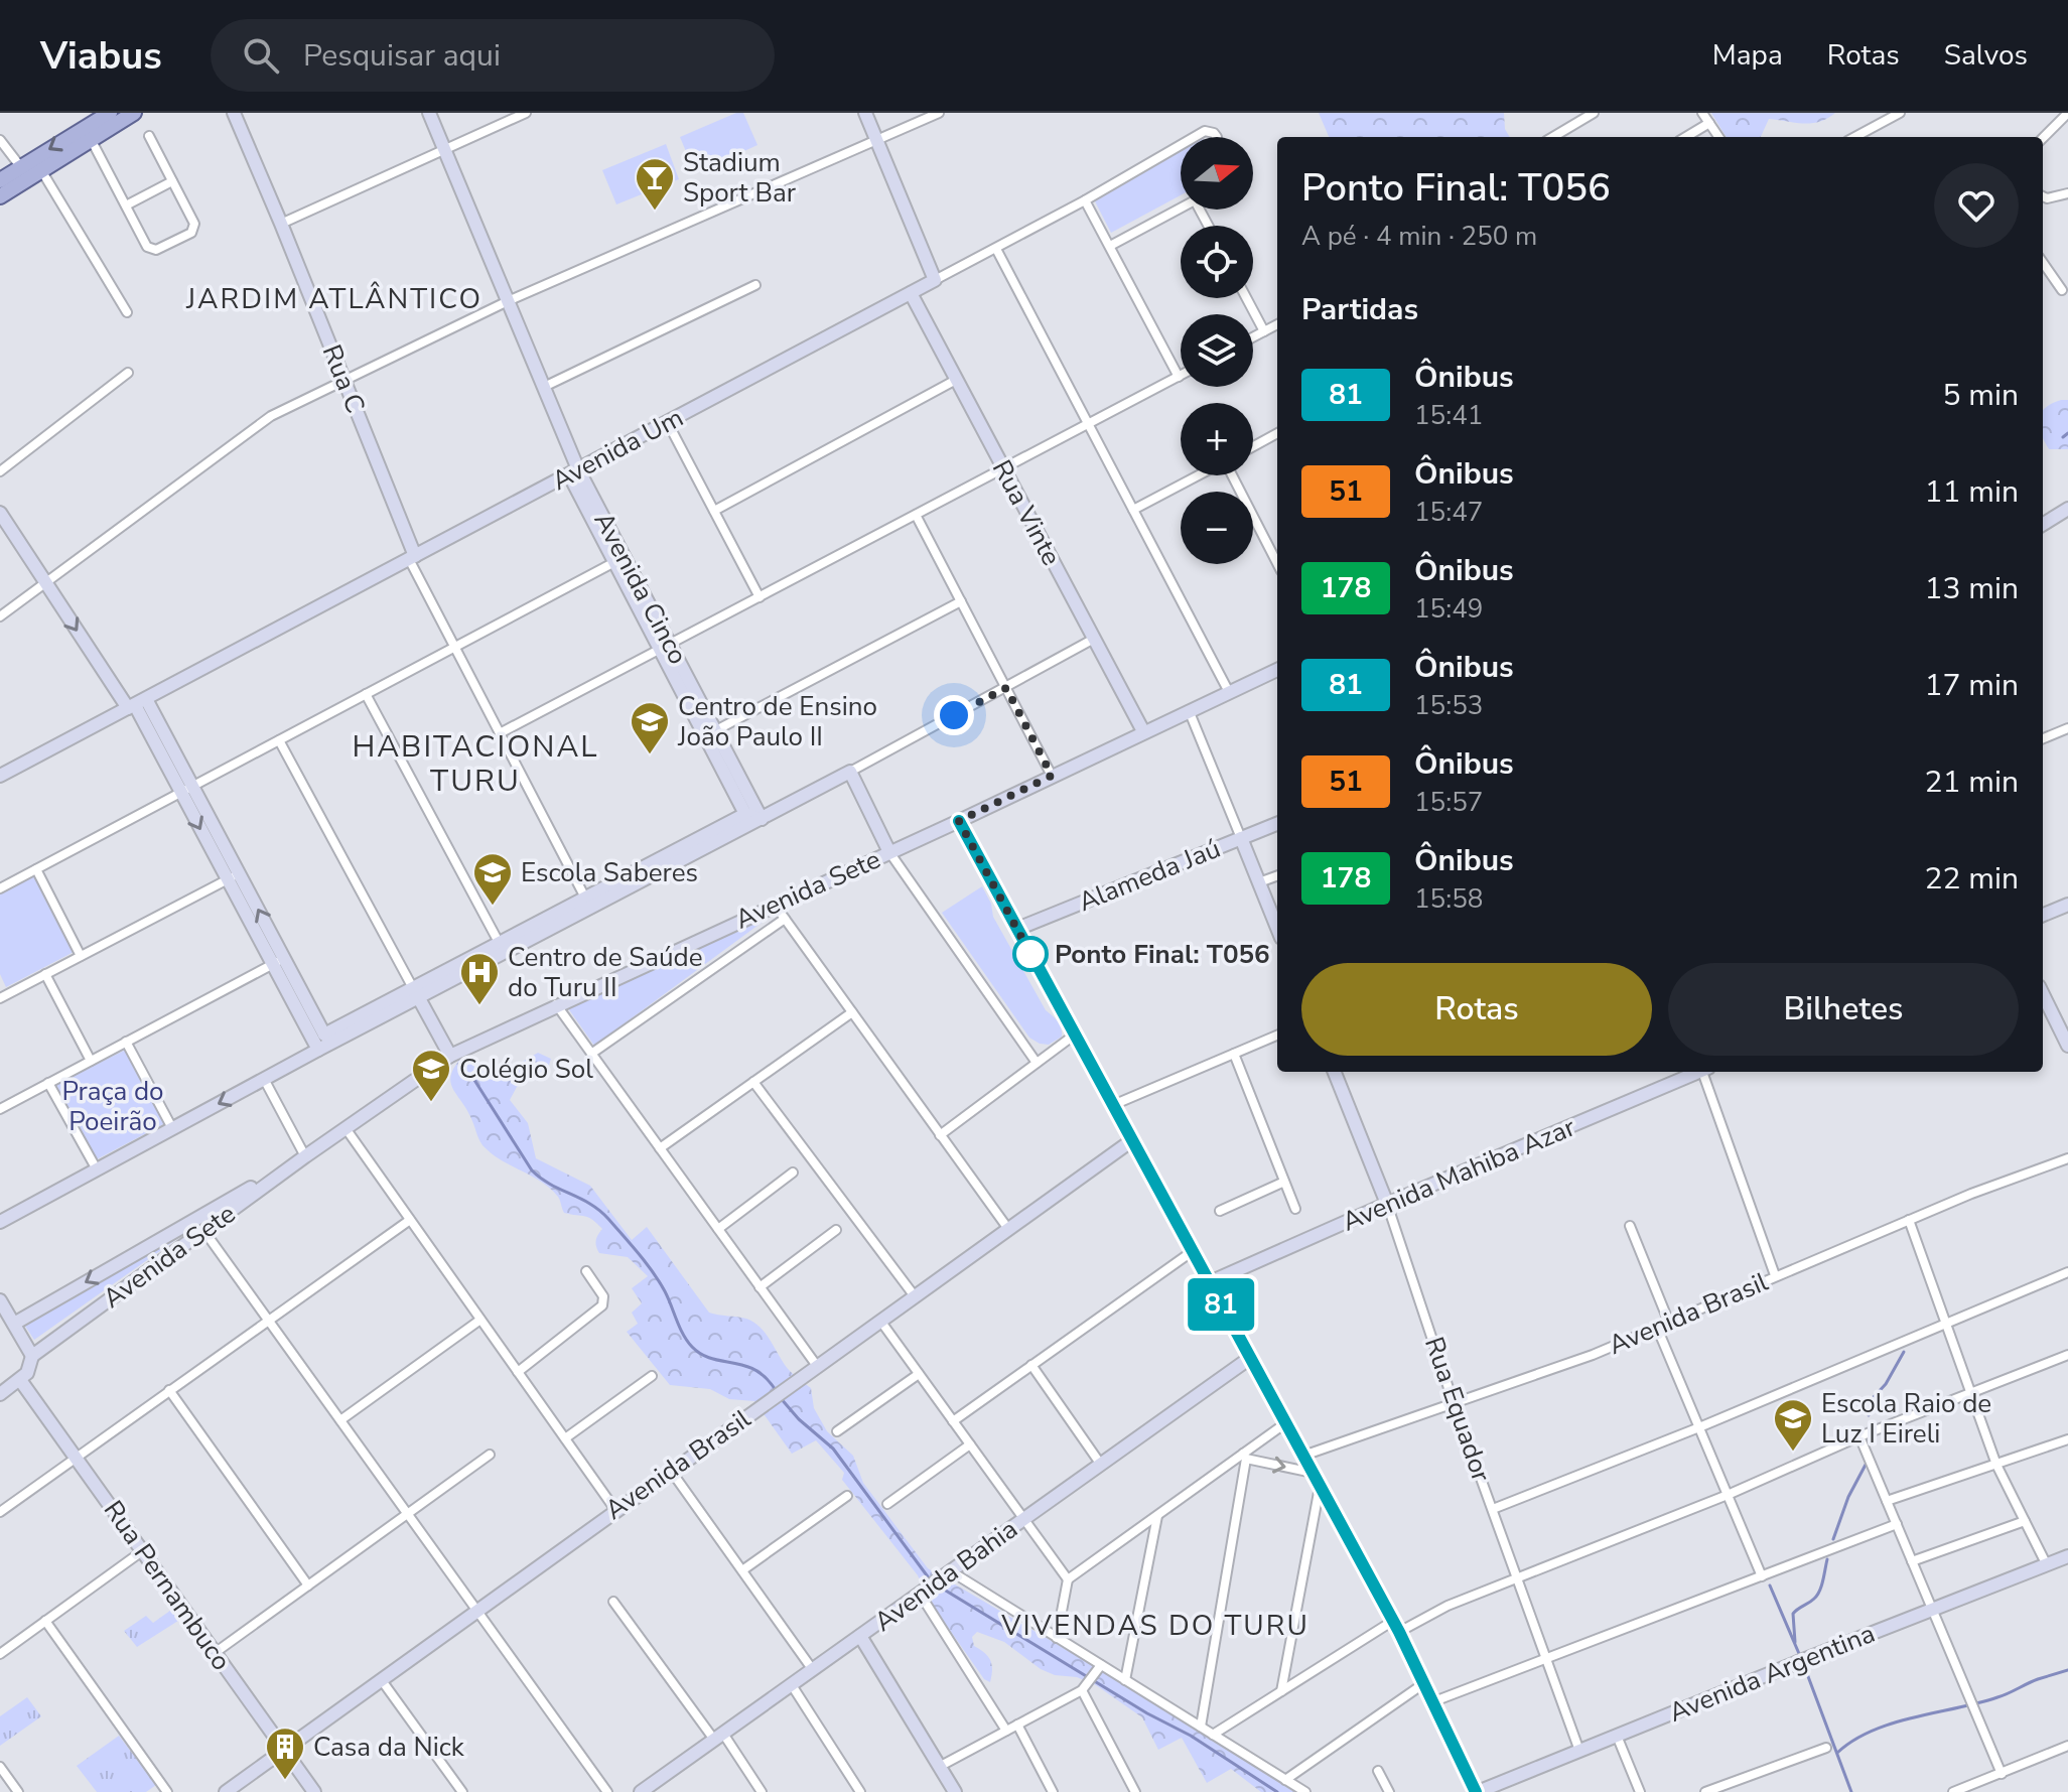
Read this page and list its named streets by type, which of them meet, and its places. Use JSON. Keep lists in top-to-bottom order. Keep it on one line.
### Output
{"streets":{"street":["Rua C","Avenida Um","Rua Vinte","Avenida Cinco","Alameda Jaú","Avenida Sete","Avenida Mahiba Azar","Avenida Brasil","Rua Equador","Avenida Bahia","Rua Pernambuco","Avenida Argentina"]},"crossings":[["Rua C","Avenida Um"],["Avenida Um","Rua Vinte"],["Avenida Um","Avenida Cinco"],["Rua Vinte","Avenida Sete"],["Avenida Mahiba Azar","Rua Equador"],["Avenida Brasil","Rua Equador"],["Avenida Brasil","Rua Pernambuco"],["Rua Equador","Avenida Argentina"]],"districts":["JARDIM ATLÂNTICO","HABITACIONAL TURU","VIVENDAS DO TURU"],"parks":["Praça do Poeirão"],"places":{"bar":["Stadium Sport Bar"],"school or university":["Centro de Ensino João Paulo II","Escola Saberes","Colégio Sol","Escola Raio de Luz I Eireli"],"other":["Ponto Final: T056"],"hospital":["Centro de Saúde do Turu II"],"building":["Casa da Nick"]},"lines":["bus line 81"],"north":"right","page":{"header":"Viabus","search":"Pesquisar aqui","nav":["Mapa","Rotas","Salvos"],"on_map":"81","map_buttons":["+","−"],"heading":[["Ponto Final: T056","A pé · 4 min · 250 m"],"Partidas"],"list":[{"mark":"81","name":"Ônibus","note":"15:41","value":"5 min"},{"mark":"51","name":"Ônibus","note":"15:47","value":"11 min"},{"mark":"178","name":"Ônibus","note":"15:49","value":"13 min"},{"mark":"81","name":"Ônibus","note":"15:53","value":"17 min"},{"mark":"51","name":"Ônibus","note":"15:57","value":"21 min"},{"mark":"178","name":"Ônibus","note":"15:58","value":"22 min"}],"buttons":["Rotas","Bilhetes"]}}
